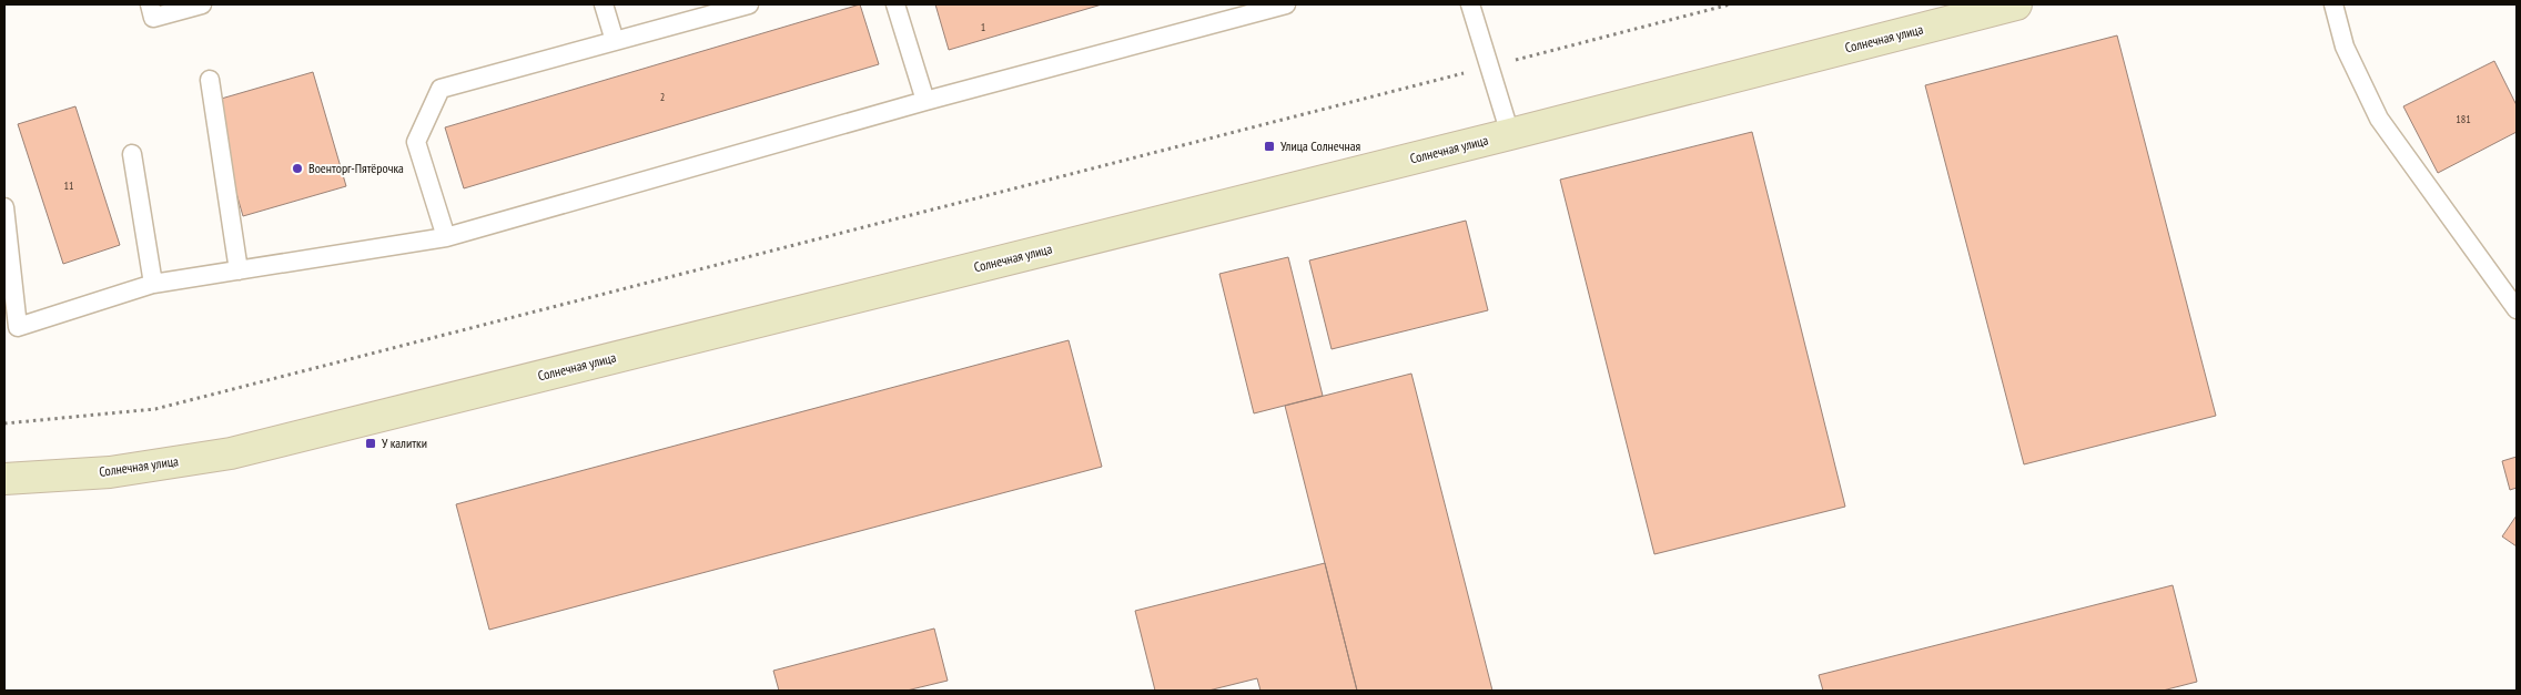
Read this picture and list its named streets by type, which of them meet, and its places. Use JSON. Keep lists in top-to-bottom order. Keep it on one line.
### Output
{"streets":{"street":["Солнечная улица"]},"places":{"transit":["Улица Солнечная","У калитки"],"other":["Военторг-Пятёрочка"]},"house_numbers":["1","2","181","11"]}
